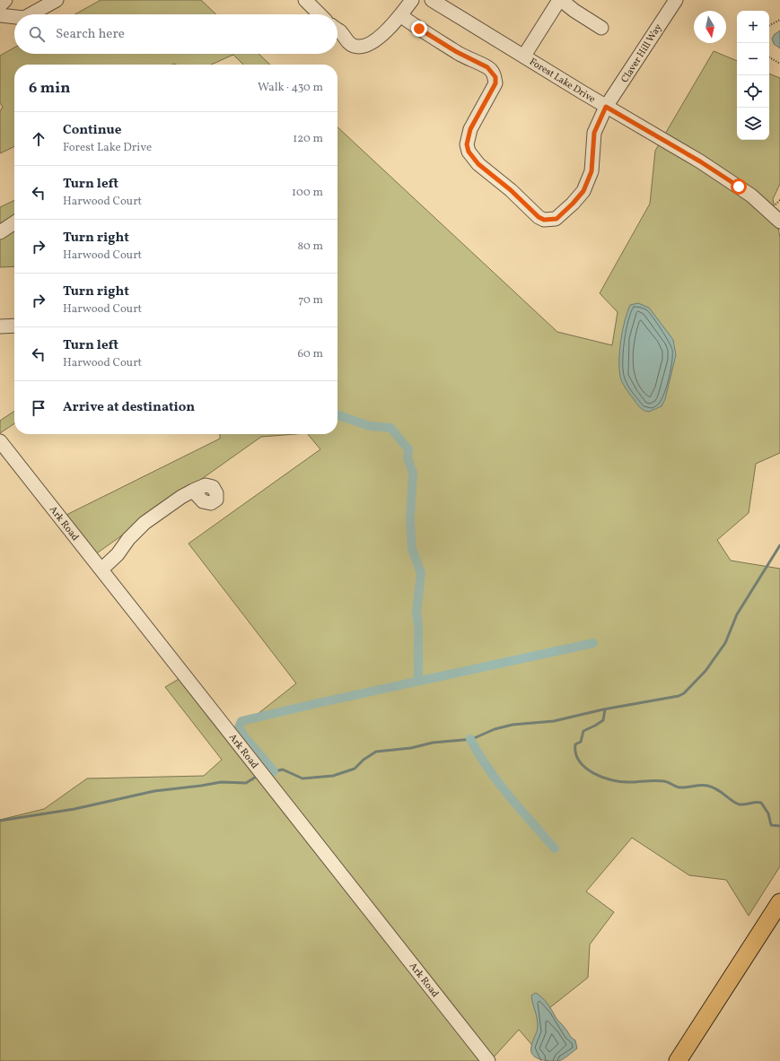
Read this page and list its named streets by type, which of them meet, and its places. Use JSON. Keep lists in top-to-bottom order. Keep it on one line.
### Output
{"streets":{"street":["Claver Hill Way","Forest Lake Drive","Ark Road"]},"crossings":[["Claver Hill Way","Forest Lake Drive"]],"north":"bottom","page":{"map_buttons":["+","−"],"search":"Search here","heading":["6 min","Walk · 430 m"],"list":[["Continue","Forest Lake Drive","120 m"],["Turn left","Harwood Court","100 m"],["Turn right","Harwood Court","80 m"],["Turn right","Harwood Court","70 m"],["Turn left","Harwood Court","60 m"],"Arrive at destination"]}}
